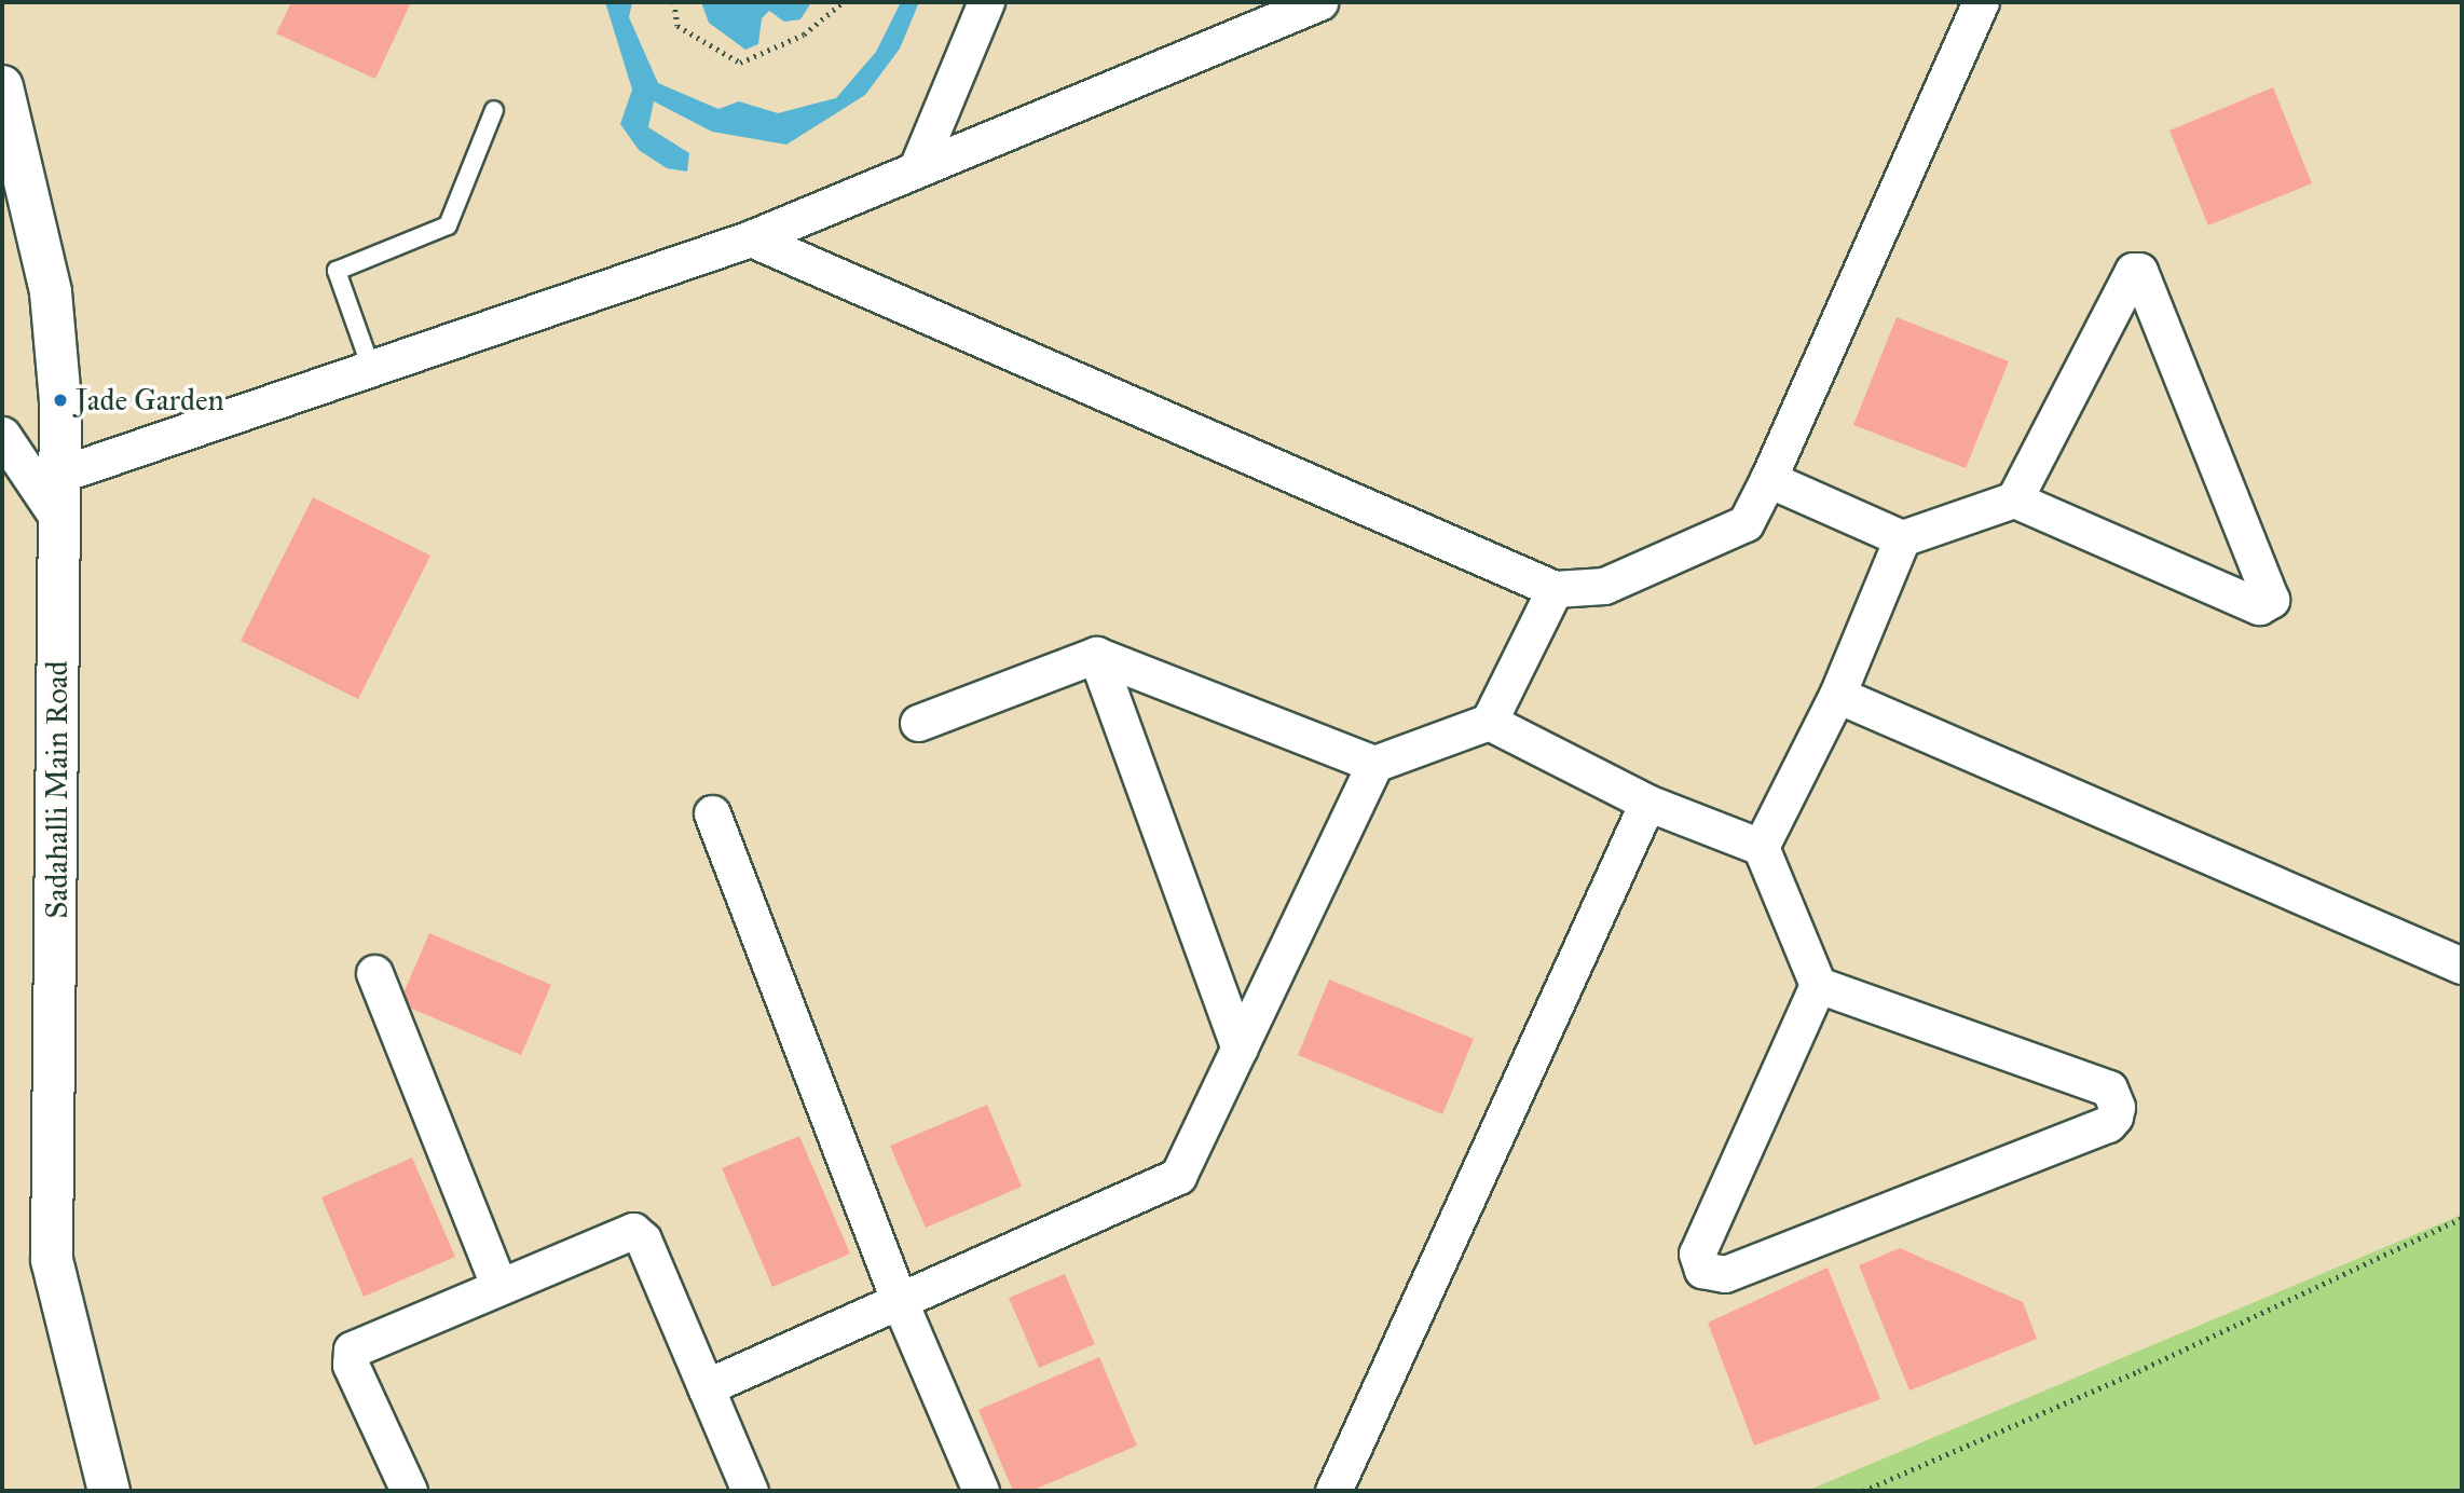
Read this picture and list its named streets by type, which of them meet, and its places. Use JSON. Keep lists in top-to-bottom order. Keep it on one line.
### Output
{"streets":{"street":["Sadahalli Main Road"]},"places":["Jade Garden"]}
